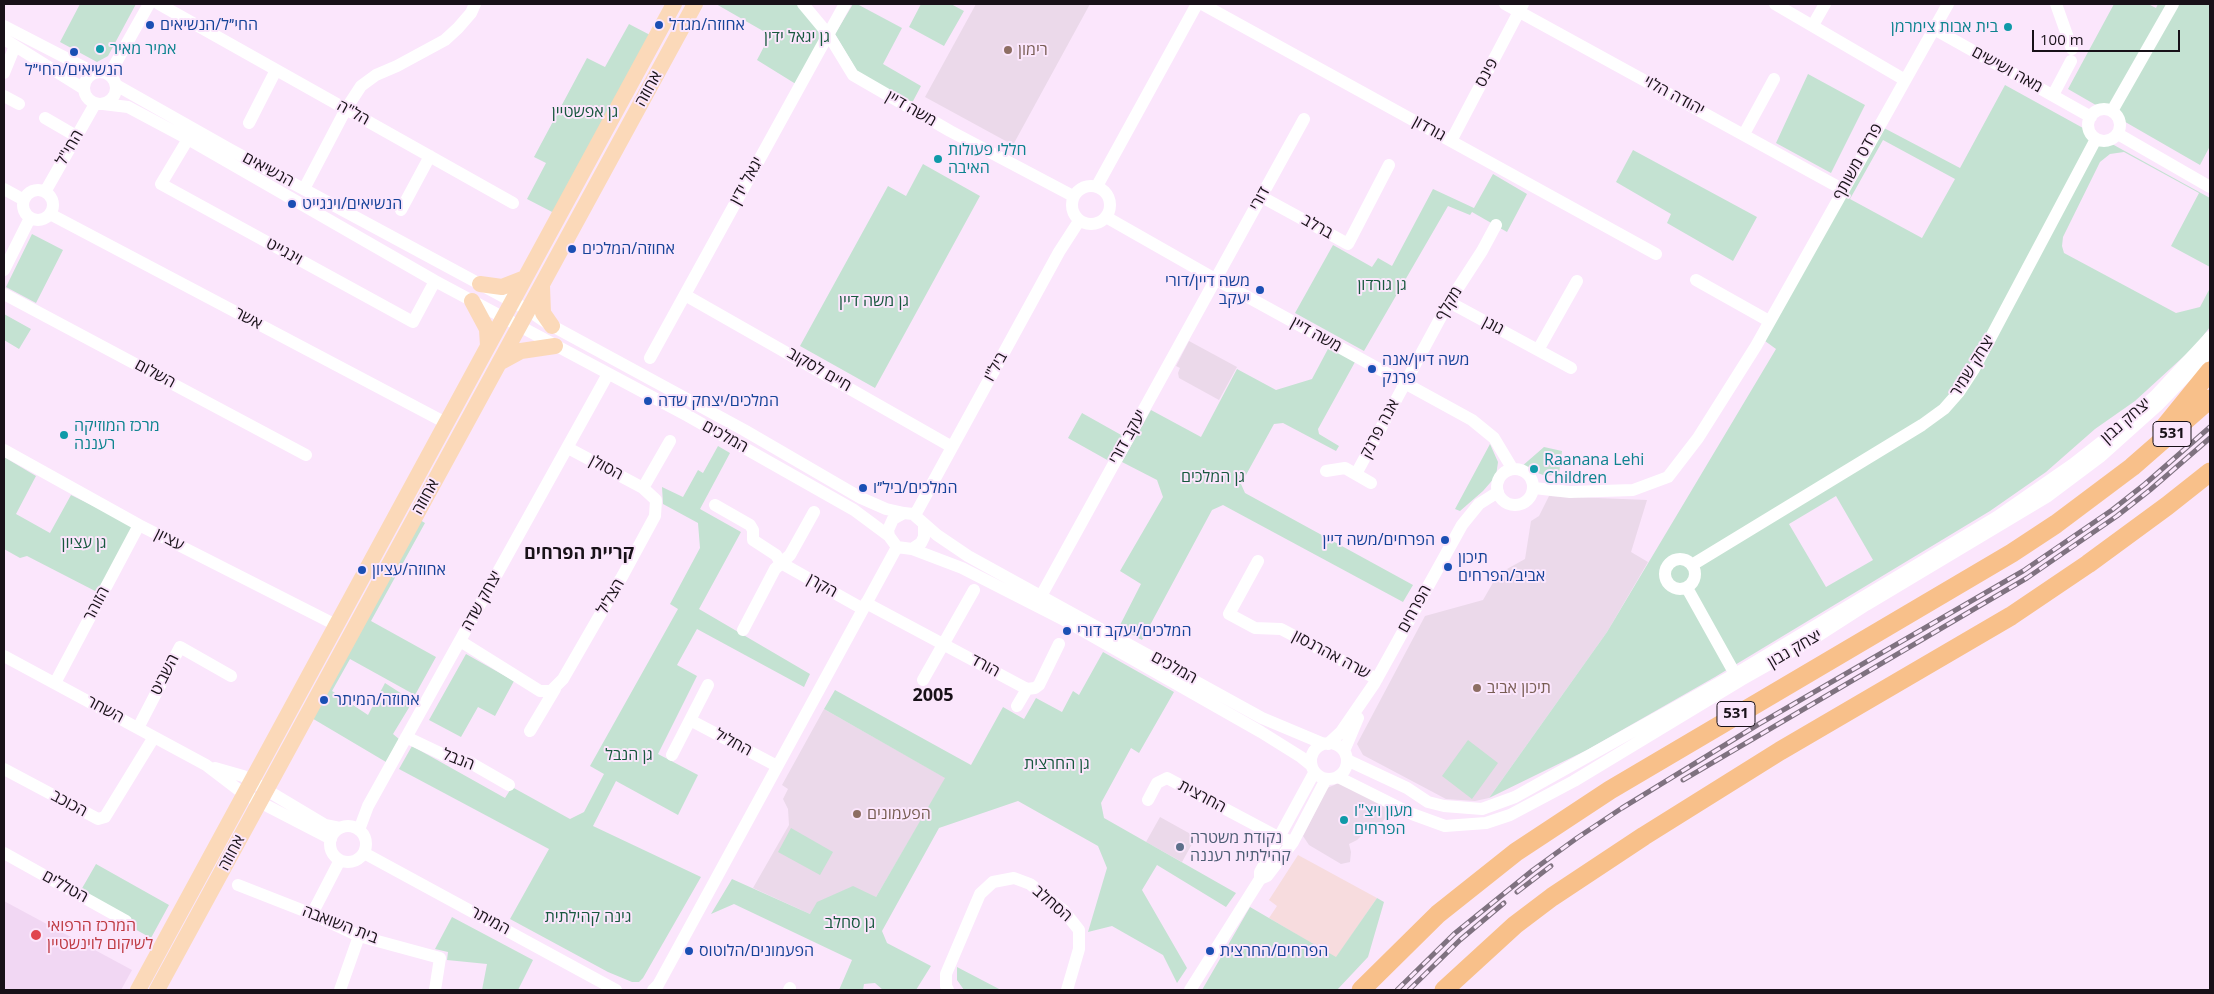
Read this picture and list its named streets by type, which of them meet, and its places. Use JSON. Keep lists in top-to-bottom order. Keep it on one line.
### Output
{"streets":{"highway":["531"],"main road":["אחוזה"],"street":["מאה ושישים","פינס","יהודה הלוי","משה דיין","הל\"ה","גורדון","החי\"ל","פרדס משותף","הנשיאים","יגאל ידין","דורי","ברלב","וינגייט","מקלף","אשר","גונן","יצחק שמיר","ביל\"ו","חיים לסקוב","השלום","יצחק נבון","אנה פרנק","המלכים","יעקב דורי","הסולן","עציון","הקרן","הצליל","יצחק שדה","הזוהר","הפרחים","שרה אהרנסון","הורד","השביט","השחר","החליל","הנבל","החרצית","הכוכב","הטללים","הסחלב","המיתר","בית השואבה"]},"crossings":[["מאה ושישים","פרדס משותף"],["מאה ושישים","יצחק שמיר"],["פינס","יהודה הלוי"],["פינס","גורדון"],["אחוזה","הנשיאים"],["אחוזה","אשר"],["אחוזה","המלכים"],["אחוזה","עציון"],["אחוזה","השחר"],["יהודה הלוי","פרדס משותף"],["משה דיין","פרדס משותף"],["משה דיין","יגאל ידין"],["משה דיין","דורי"],["משה דיין","מקלף"],["משה דיין","ביל\"ו"],["משה דיין","אנה פרנק"],["משה דיין","יעקב דורי"],["משה דיין","הפרחים"],["החי\"ל","הנשיאים"],["החי\"ל","אשר"],["פרדס משותף","הפרחים"],["הנשיאים","וינגייט"],["הנשיאים","המלכים"],["יגאל ידין","חיים לסקוב"],["דורי","ברלב"],["דורי","יעקב דורי"],["מקלף","גונן"],["מקלף","אנה פרנק"],["ביל\"ו","חיים לסקוב"],["ביל\"ו","המלכים"],["יצחק נבון","המלכים"],["יצחק נבון","הפרחים"],["המלכים","יעקב דורי"],["המלכים","יצחק שדה"],["המלכים","הפרחים"],["הסולן","הצליל"],["הסולן","יצחק שדה"],["עציון","הזוהר"],["הקרן","הורד"],["יצחק שדה","הנבל"],["יצחק שדה","המיתר"],["הזוהר","השחר"],["הפרחים","שרה אהרנסון"],["השביט","השחר"],["השחר","הכוכב"]],"districts":["קריית הפרחים","2005"],"parks":["גן יגאל ידין","גן אפשטיין","גן גורדון","גן משה דיין","גן המלכים","גן עציון","גן הנבל","גן החרצית","גינה קהילתית","גן סחלב"],"places":["החי״ל/הנשיאים","אחוזה/מגדל","בית אבות צימרמן","אמיר מאיר","רימון","הנשיאים/החי״ל","חללי פעולות האיבה","הנשיאים/וינגייט","אחוזה/המלכים","משה דיין/דורי יעקב","משה דיין/אנה פרנק","המלכים/יצחק שדה","מרכז המוזיקה רעננה","Raanana Lehi Children","המלכים/ביל״ו","הפרחים/משה דיין","תיכון אביב/הפרחים","אחוזה/עציון","המלכים/יעקב דורי","תיכון אביב","אחוזה/המיתר","הפעמונים","מעון ויצ\"ו הפרחים","נקודת משטרה קהילתית רעננה","המרכז הרפואי לשיקום לוינשטיין","הפעמונים/הלוטוס","הפרחים/החרצית"],"scale_bar":"100 m"}
